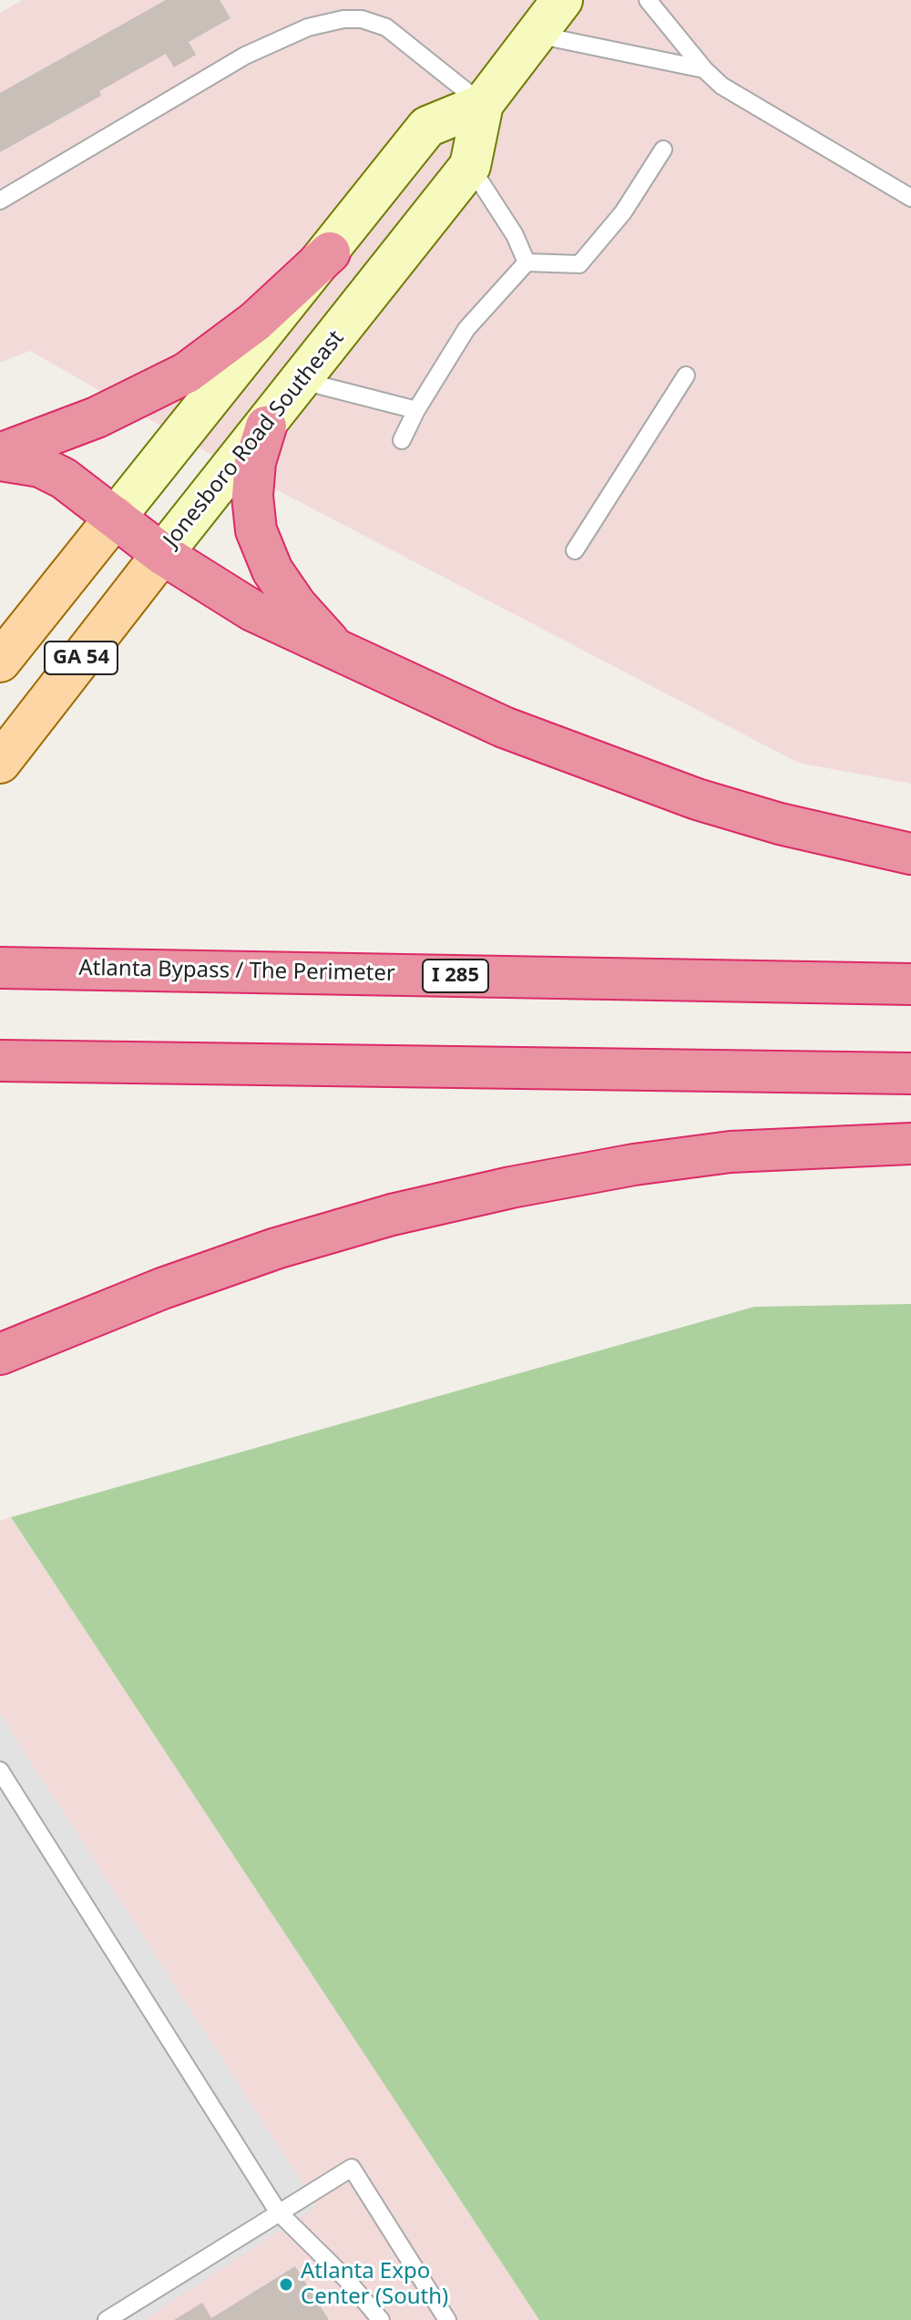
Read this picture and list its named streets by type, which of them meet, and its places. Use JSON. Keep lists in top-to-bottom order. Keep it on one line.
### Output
{"streets":{"highway":["Atlanta Bypass / The Perimeter","I 285"],"main road":["Jonesboro Road Southeast","GA 54"]},"places":["Atlanta Expo Center (South)"]}
